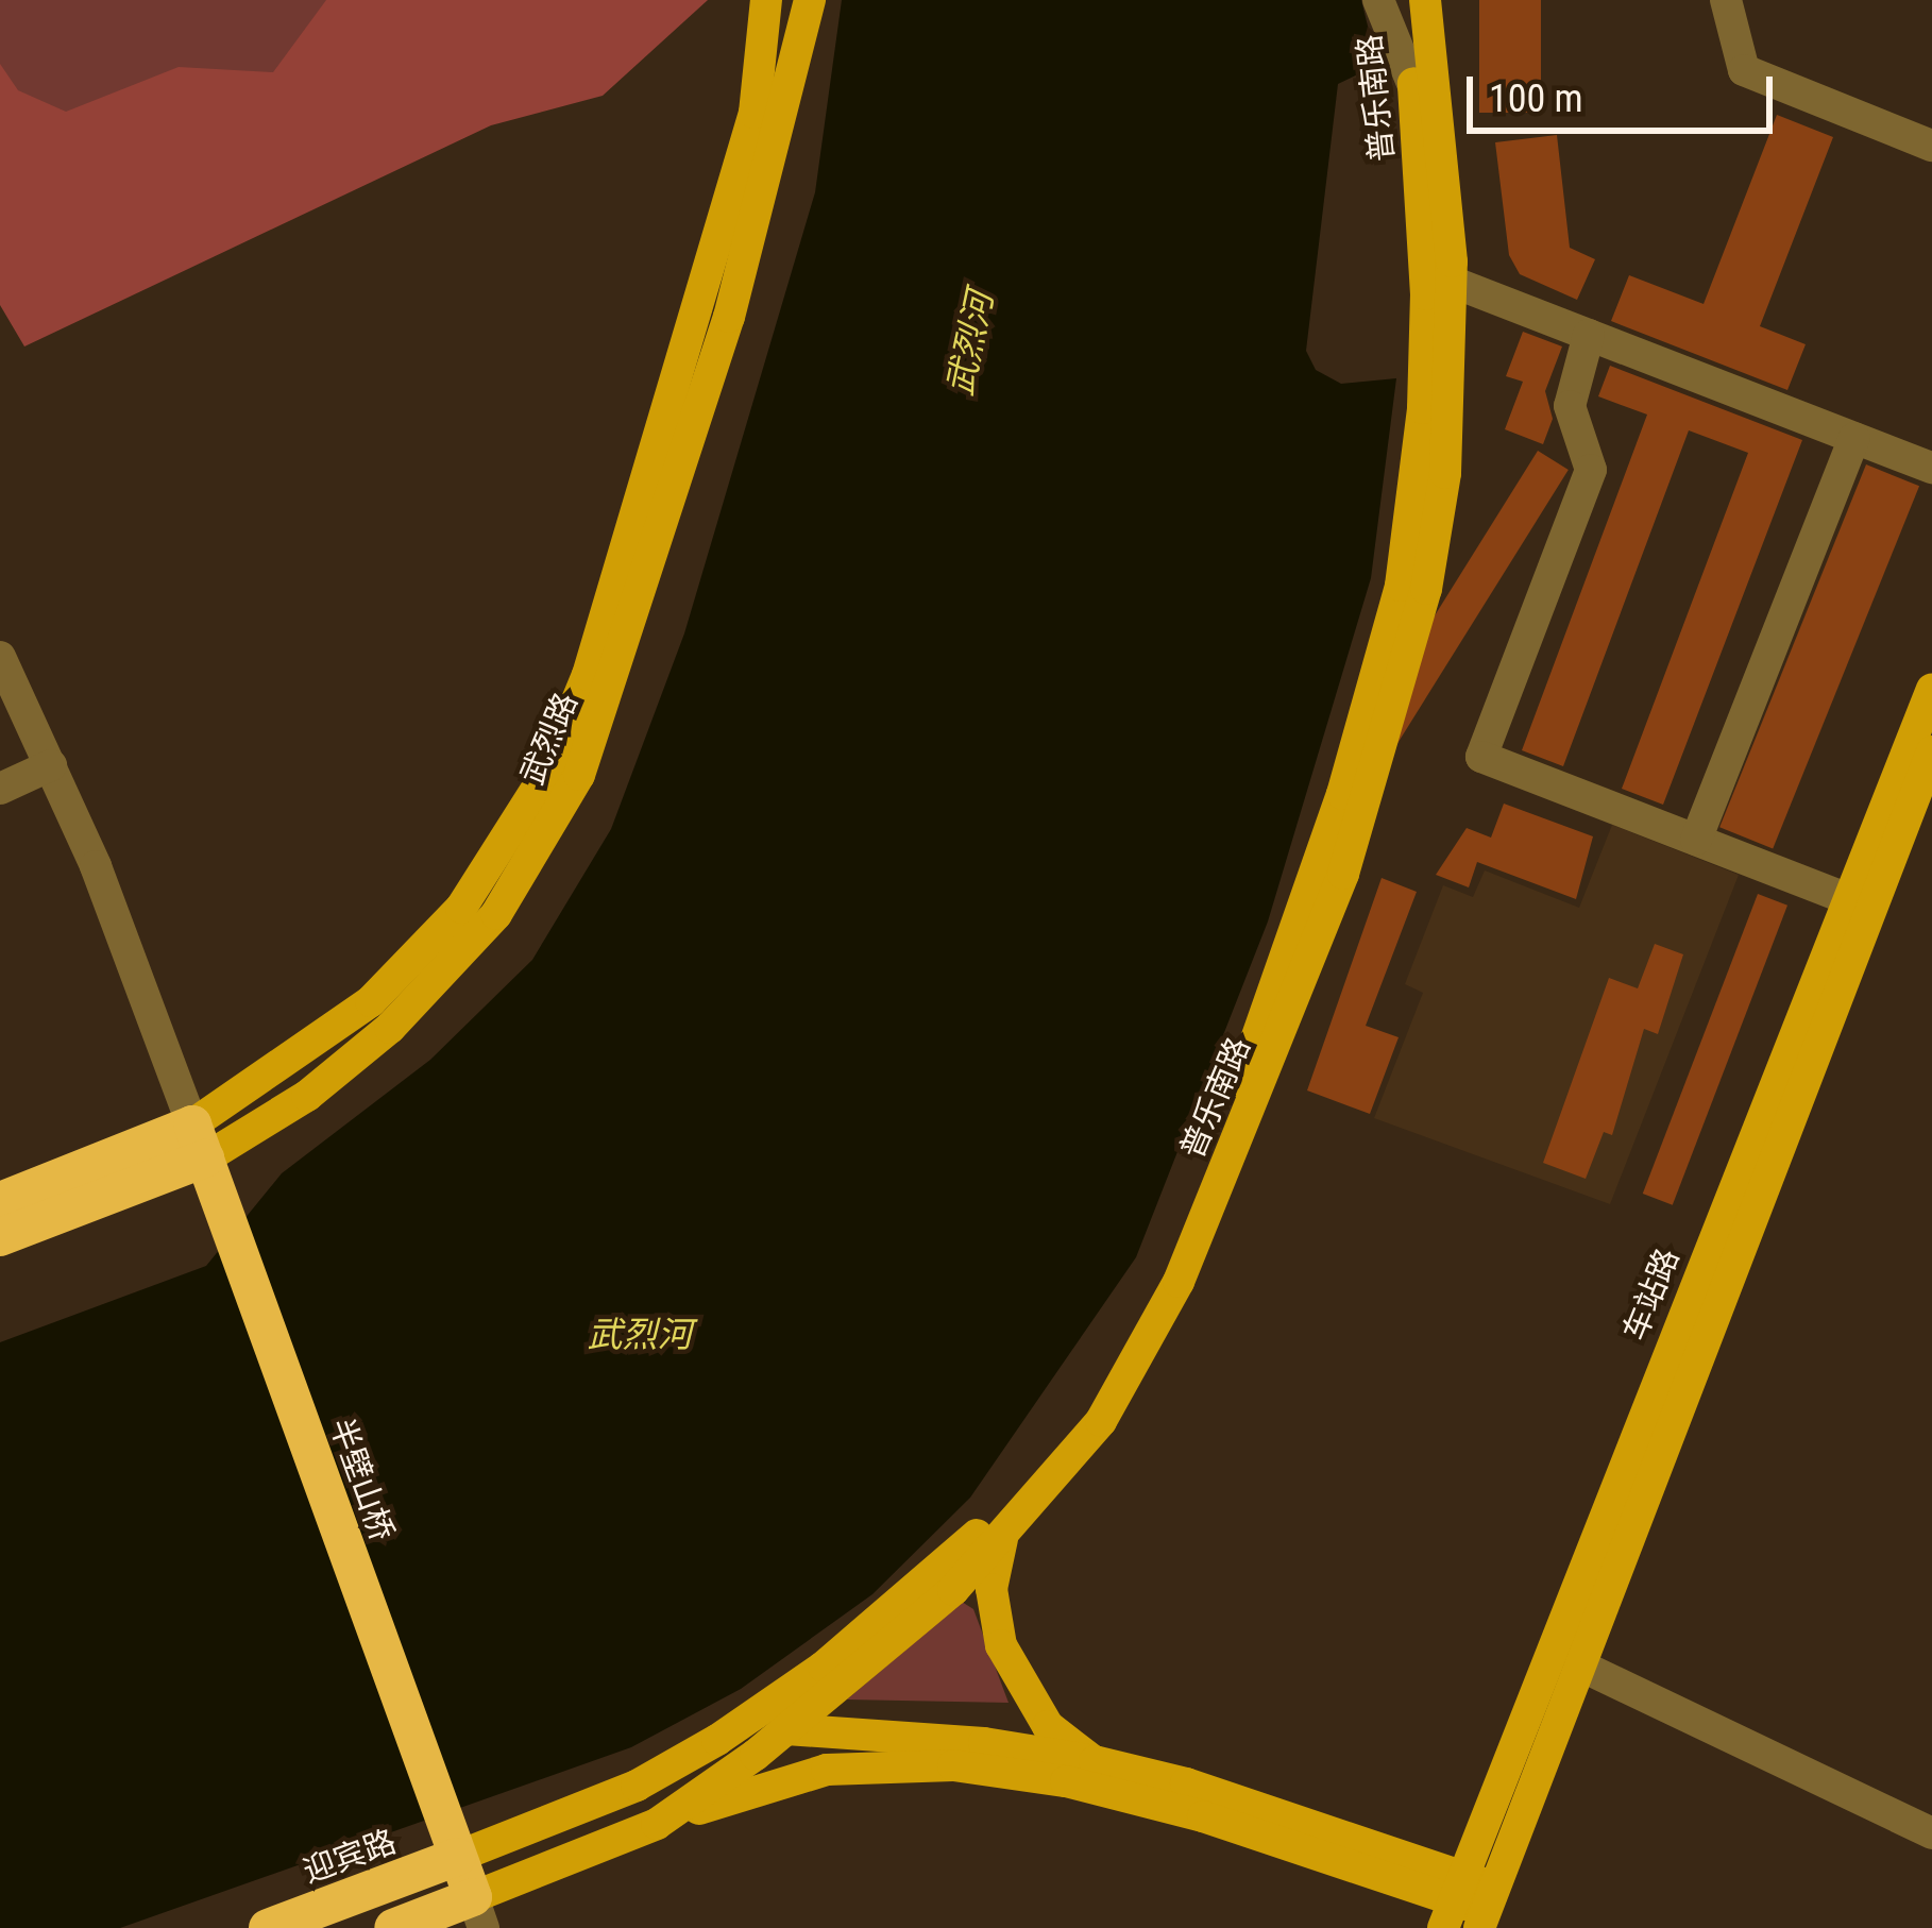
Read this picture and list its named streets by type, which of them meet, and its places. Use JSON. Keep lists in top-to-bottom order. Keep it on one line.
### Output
{"streets":{"highway":["武烈路","半壁山桥","迎宾路"],"main road":["普乐南路","车站路"]},"crossings":[["普乐南路","半壁山桥"],["普乐南路","迎宾路"],["武烈路","半壁山桥"],["半壁山桥","迎宾路"]],"water":["武烈河"],"scale_bar":"100 m"}
